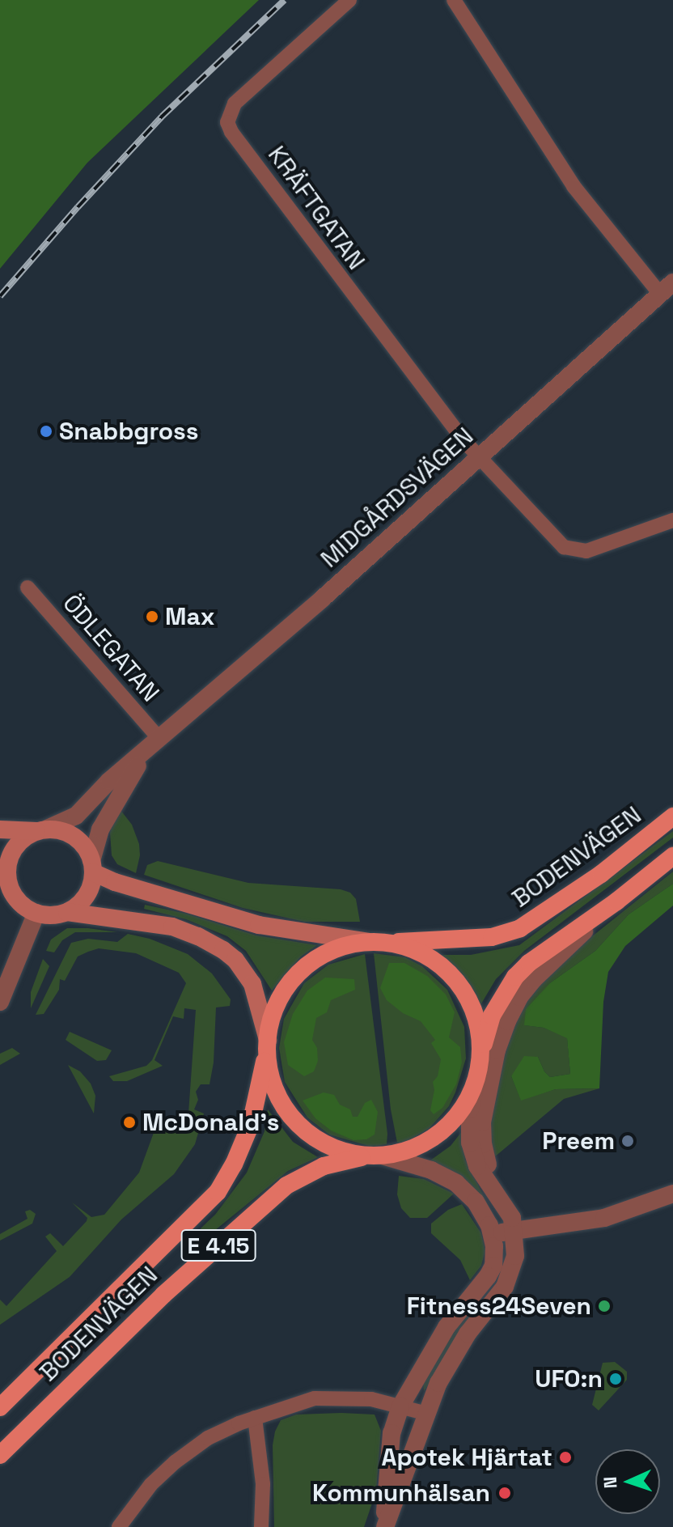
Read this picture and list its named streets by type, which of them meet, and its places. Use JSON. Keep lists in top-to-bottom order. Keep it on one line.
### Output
{"streets":{"main road":["BODENVÄGEN","E 4.15"],"street":["KRÄFTGATAN","MIDGÅRDSVÄGEN","ÖDLEGATAN"]},"crossings":[["KRÄFTGATAN","MIDGÅRDSVÄGEN"],["MIDGÅRDSVÄGEN","ÖDLEGATAN"]],"places":["Snabbgross","Max","McDonald's","Preem","Fitness24Seven","UFO:n","Apotek Hjärtat","Kommunhälsan"],"north":"left"}
